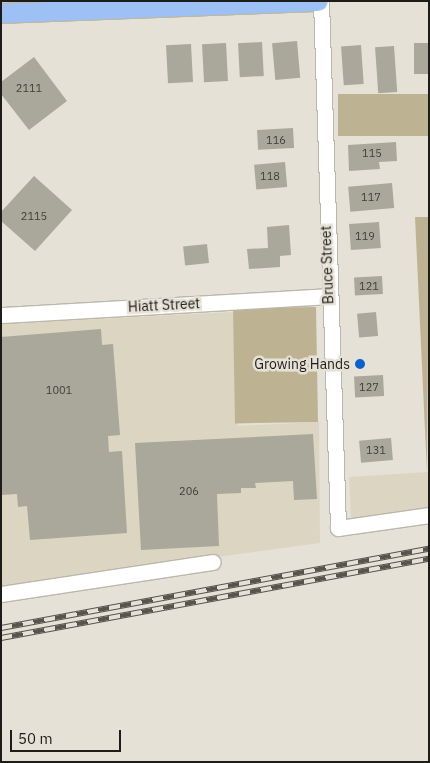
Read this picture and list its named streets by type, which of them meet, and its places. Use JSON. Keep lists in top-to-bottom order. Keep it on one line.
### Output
{"streets":{"street":["Bruce Street","Hiatt Street"]},"crossings":[["Bruce Street","Hiatt Street"]],"places":["Growing Hands"],"house_numbers":["2111","116","115","118","117","2115","119","121","127","1001","131","206"],"scale_bar":"50 m"}
